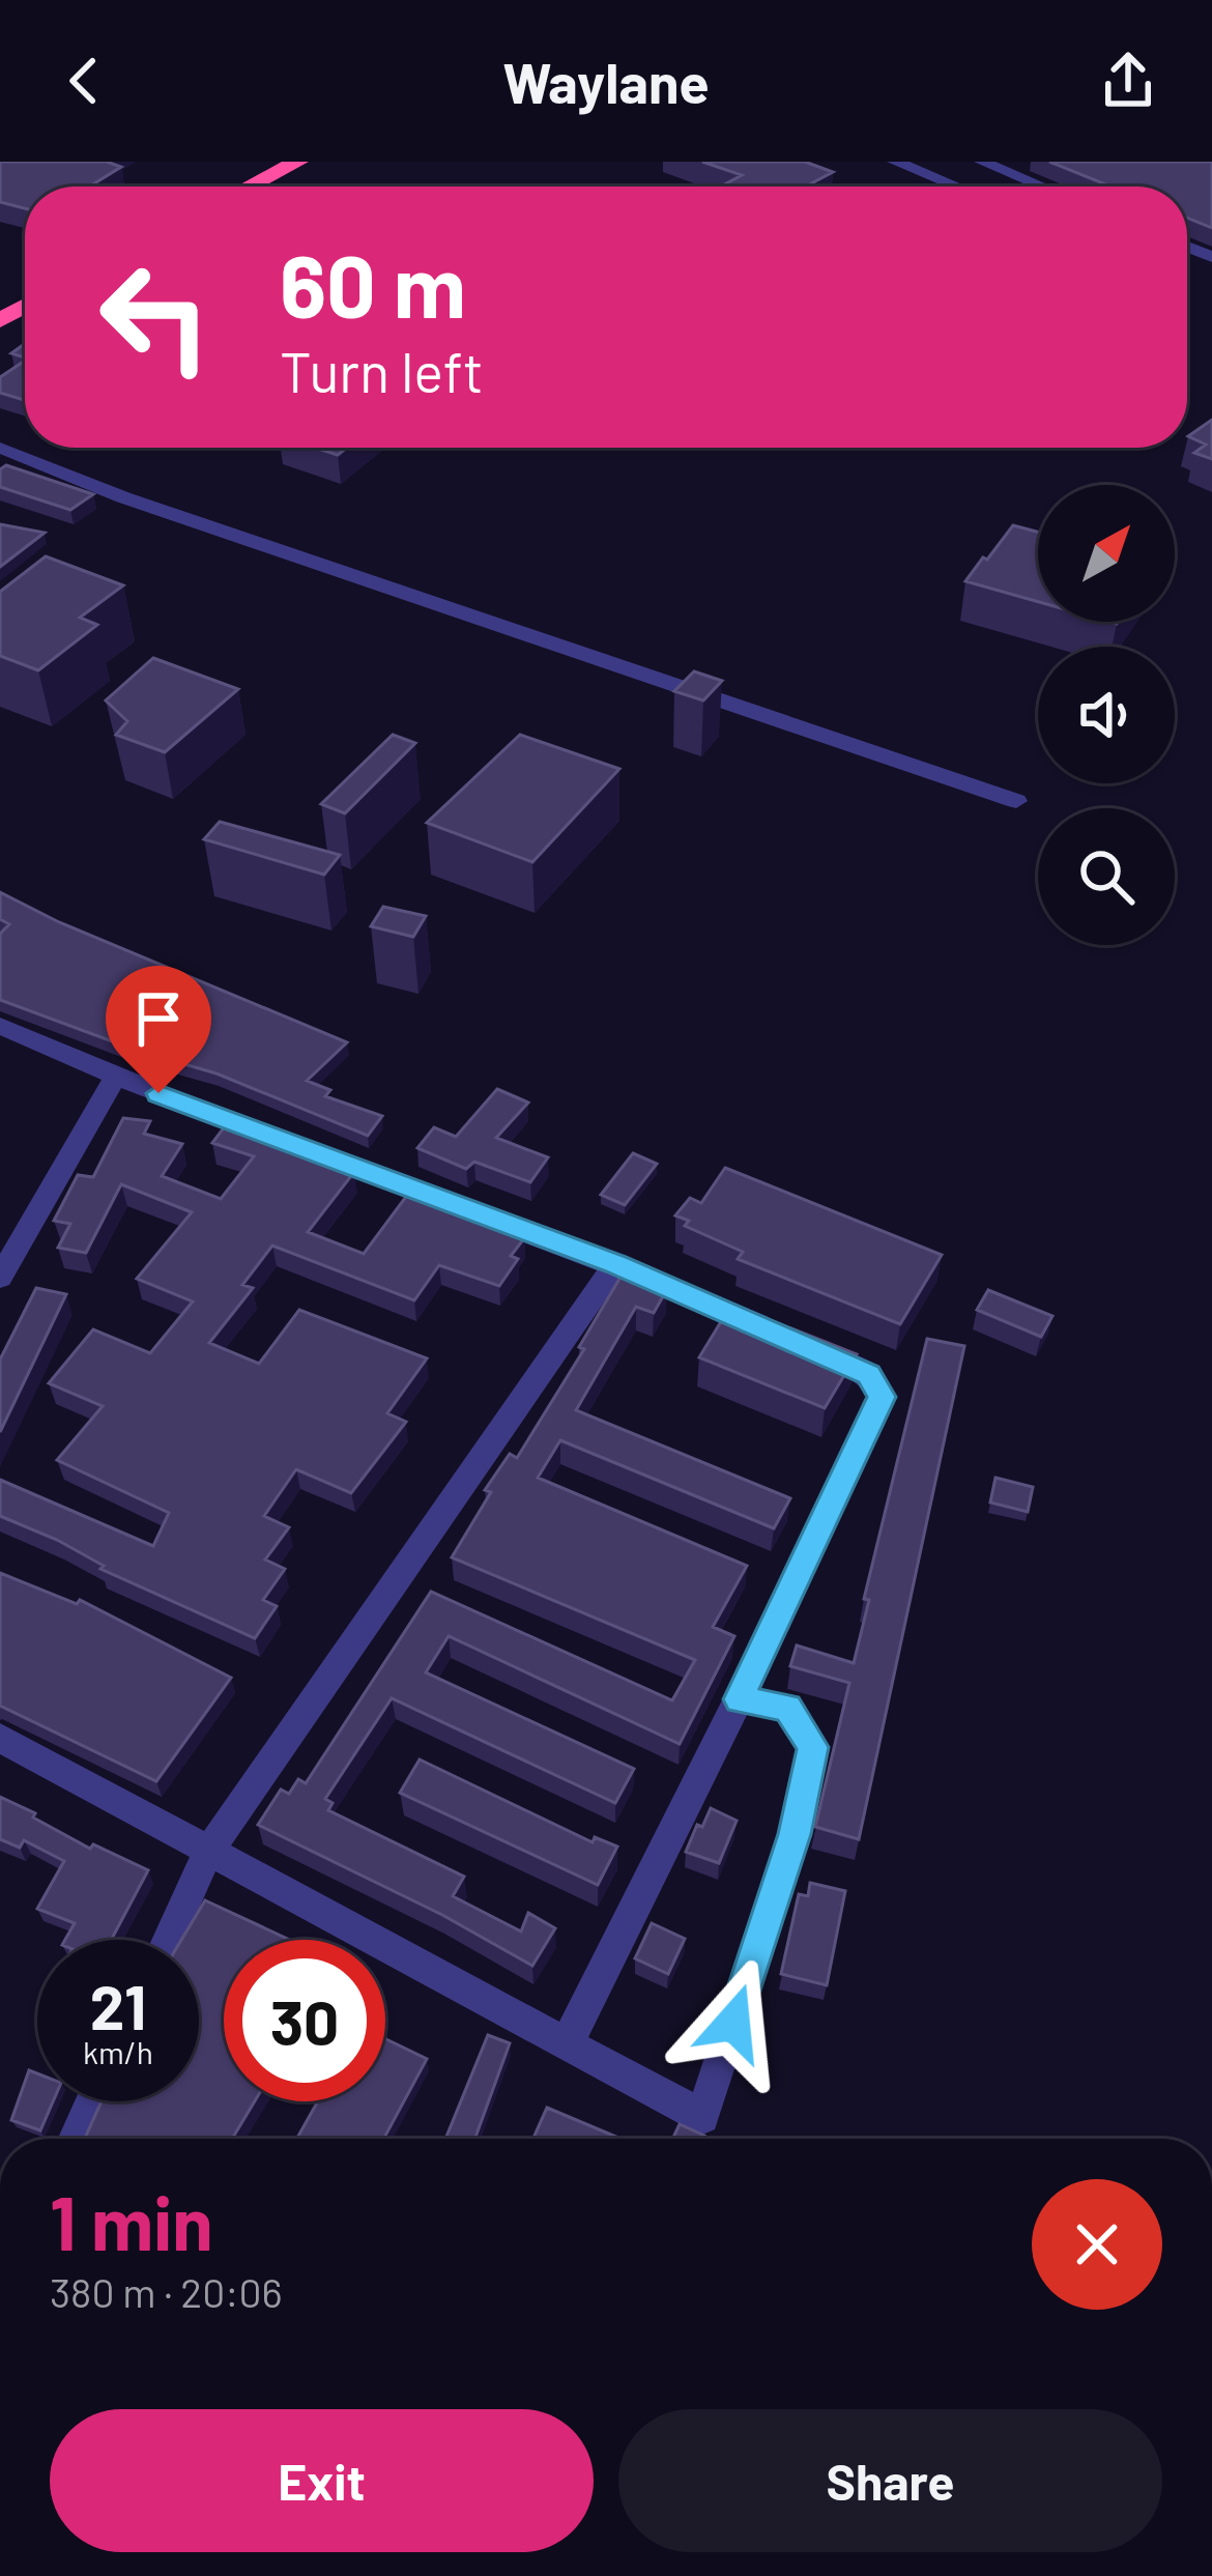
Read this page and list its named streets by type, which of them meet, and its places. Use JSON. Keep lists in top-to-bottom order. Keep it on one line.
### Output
{"north":"top right","page":{"header":"Waylane","turn":["60 m","Turn left"],"speed":"21 km/h","limit":"30","heading":["1 min","380 m · 20:06"],"buttons":["Exit","Share"]}}
